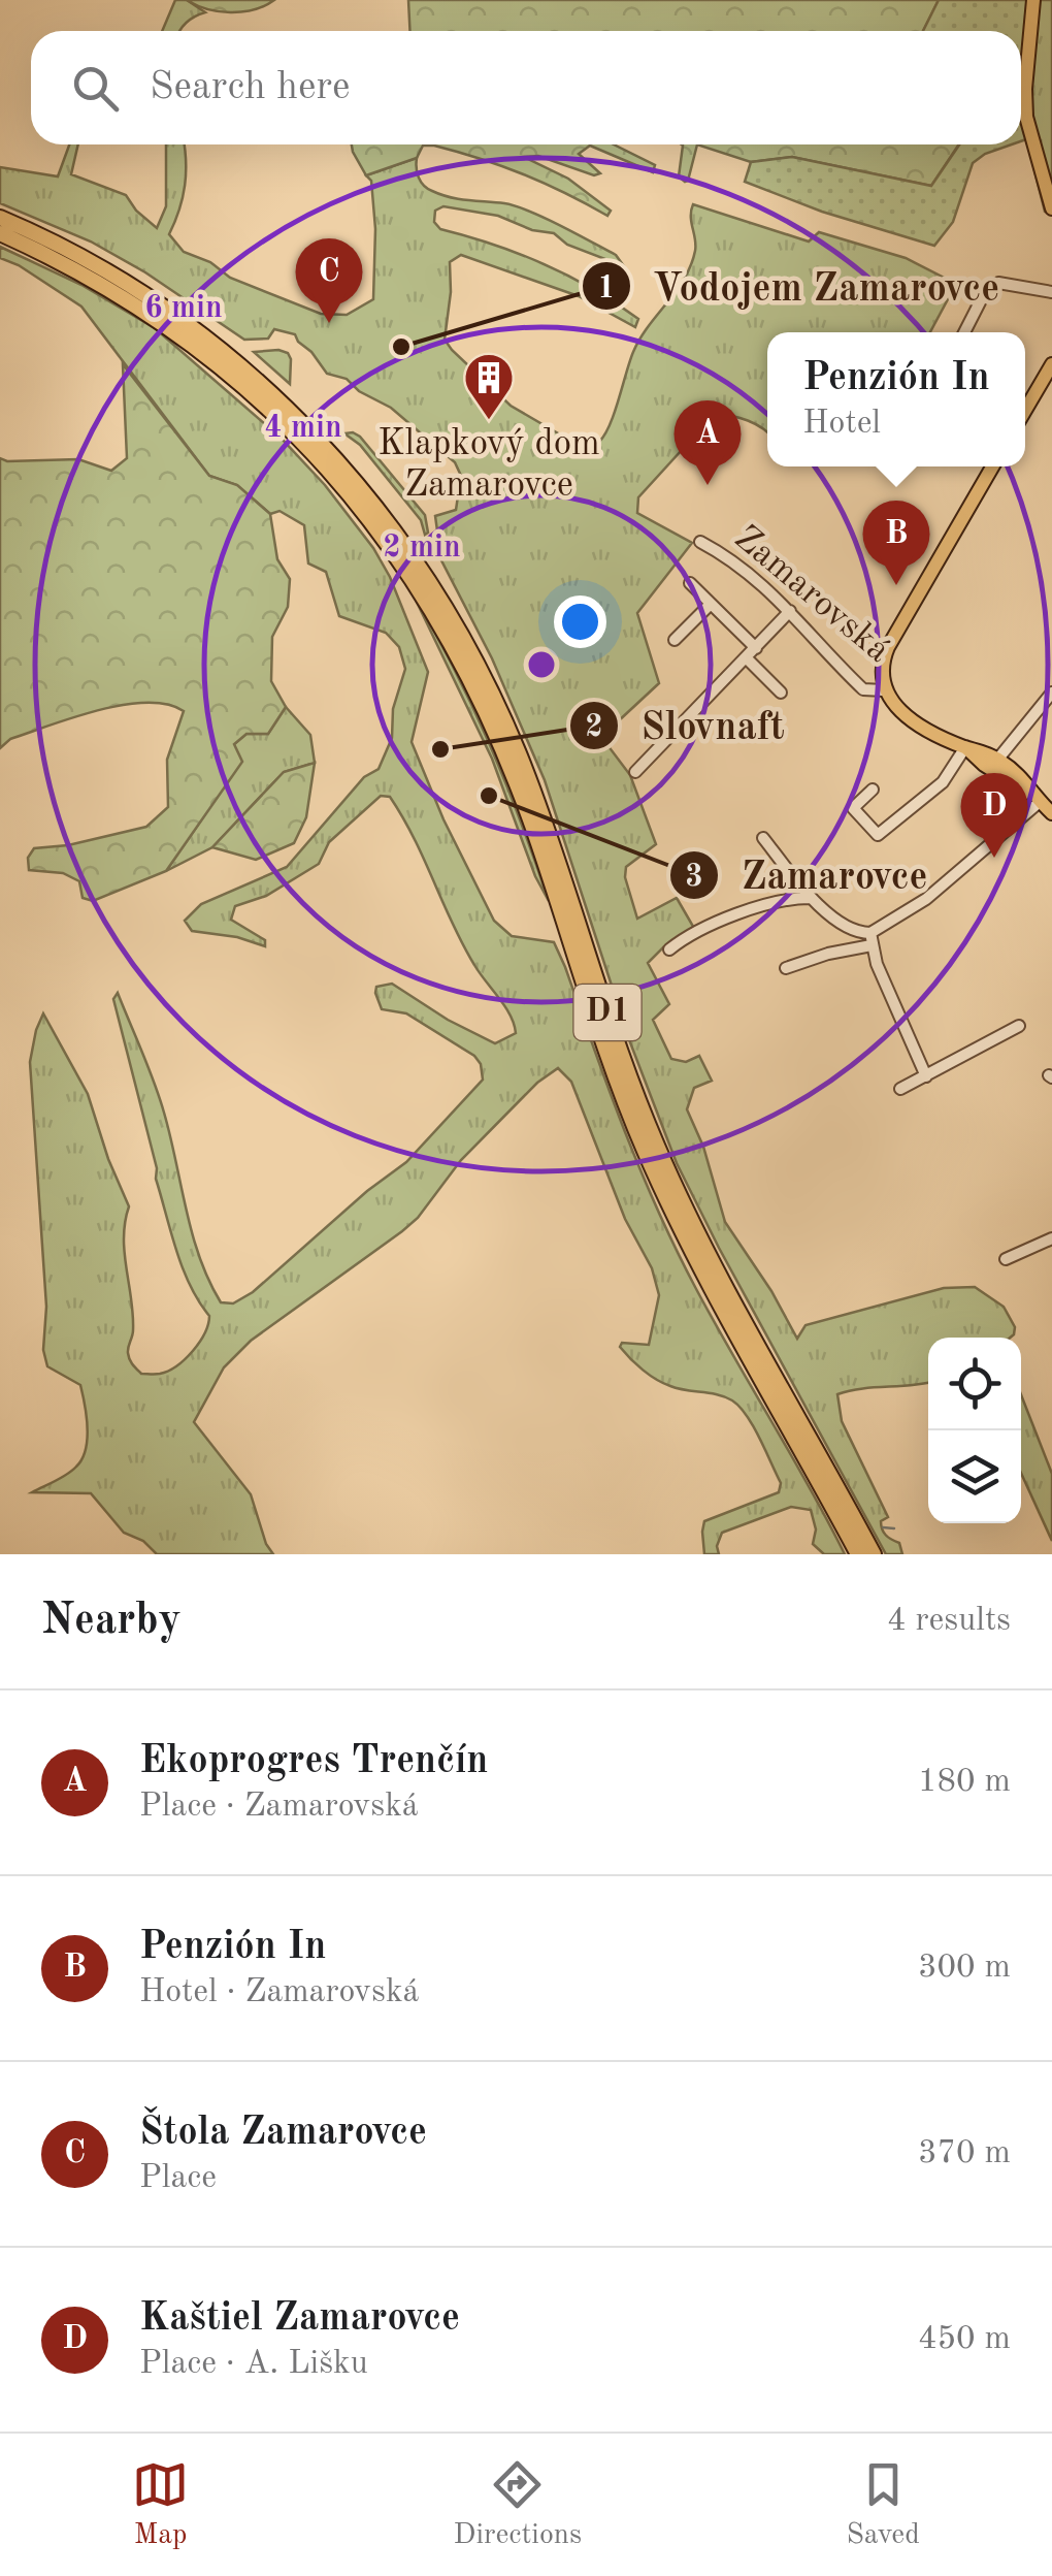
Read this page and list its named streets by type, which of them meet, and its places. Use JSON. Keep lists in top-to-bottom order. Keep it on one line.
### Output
{"streets":{"highway":["D1"],"main road":["Zamarovská"]},"places":{"other":["Vodojem Zamarovce","Slovnaft","Zamarovce"],"building":["Klapkový dom Zamarovce"]},"page":{"search":"Search here","pins":["C","A","B","D"],"popup":["Penzión In","Hotel"],"heading":["Nearby","4 results"],"list":[{"mark":"A","name":"Ekoprogres Trenčín","note":"Place · Zamarovská","value":"180 m"},{"mark":"B","name":"Penzión In","note":"Hotel · Zamarovská","value":"300 m"},{"mark":"C","name":"Štola Zamarovce","note":"Place","value":"370 m"},{"mark":"D","name":"Kaštiel Zamarovce","note":"Place · A. Lišku","value":"450 m"}],"nav":["Map","Directions","Saved"]},"rings":["6 min","4 min","2 min"]}
